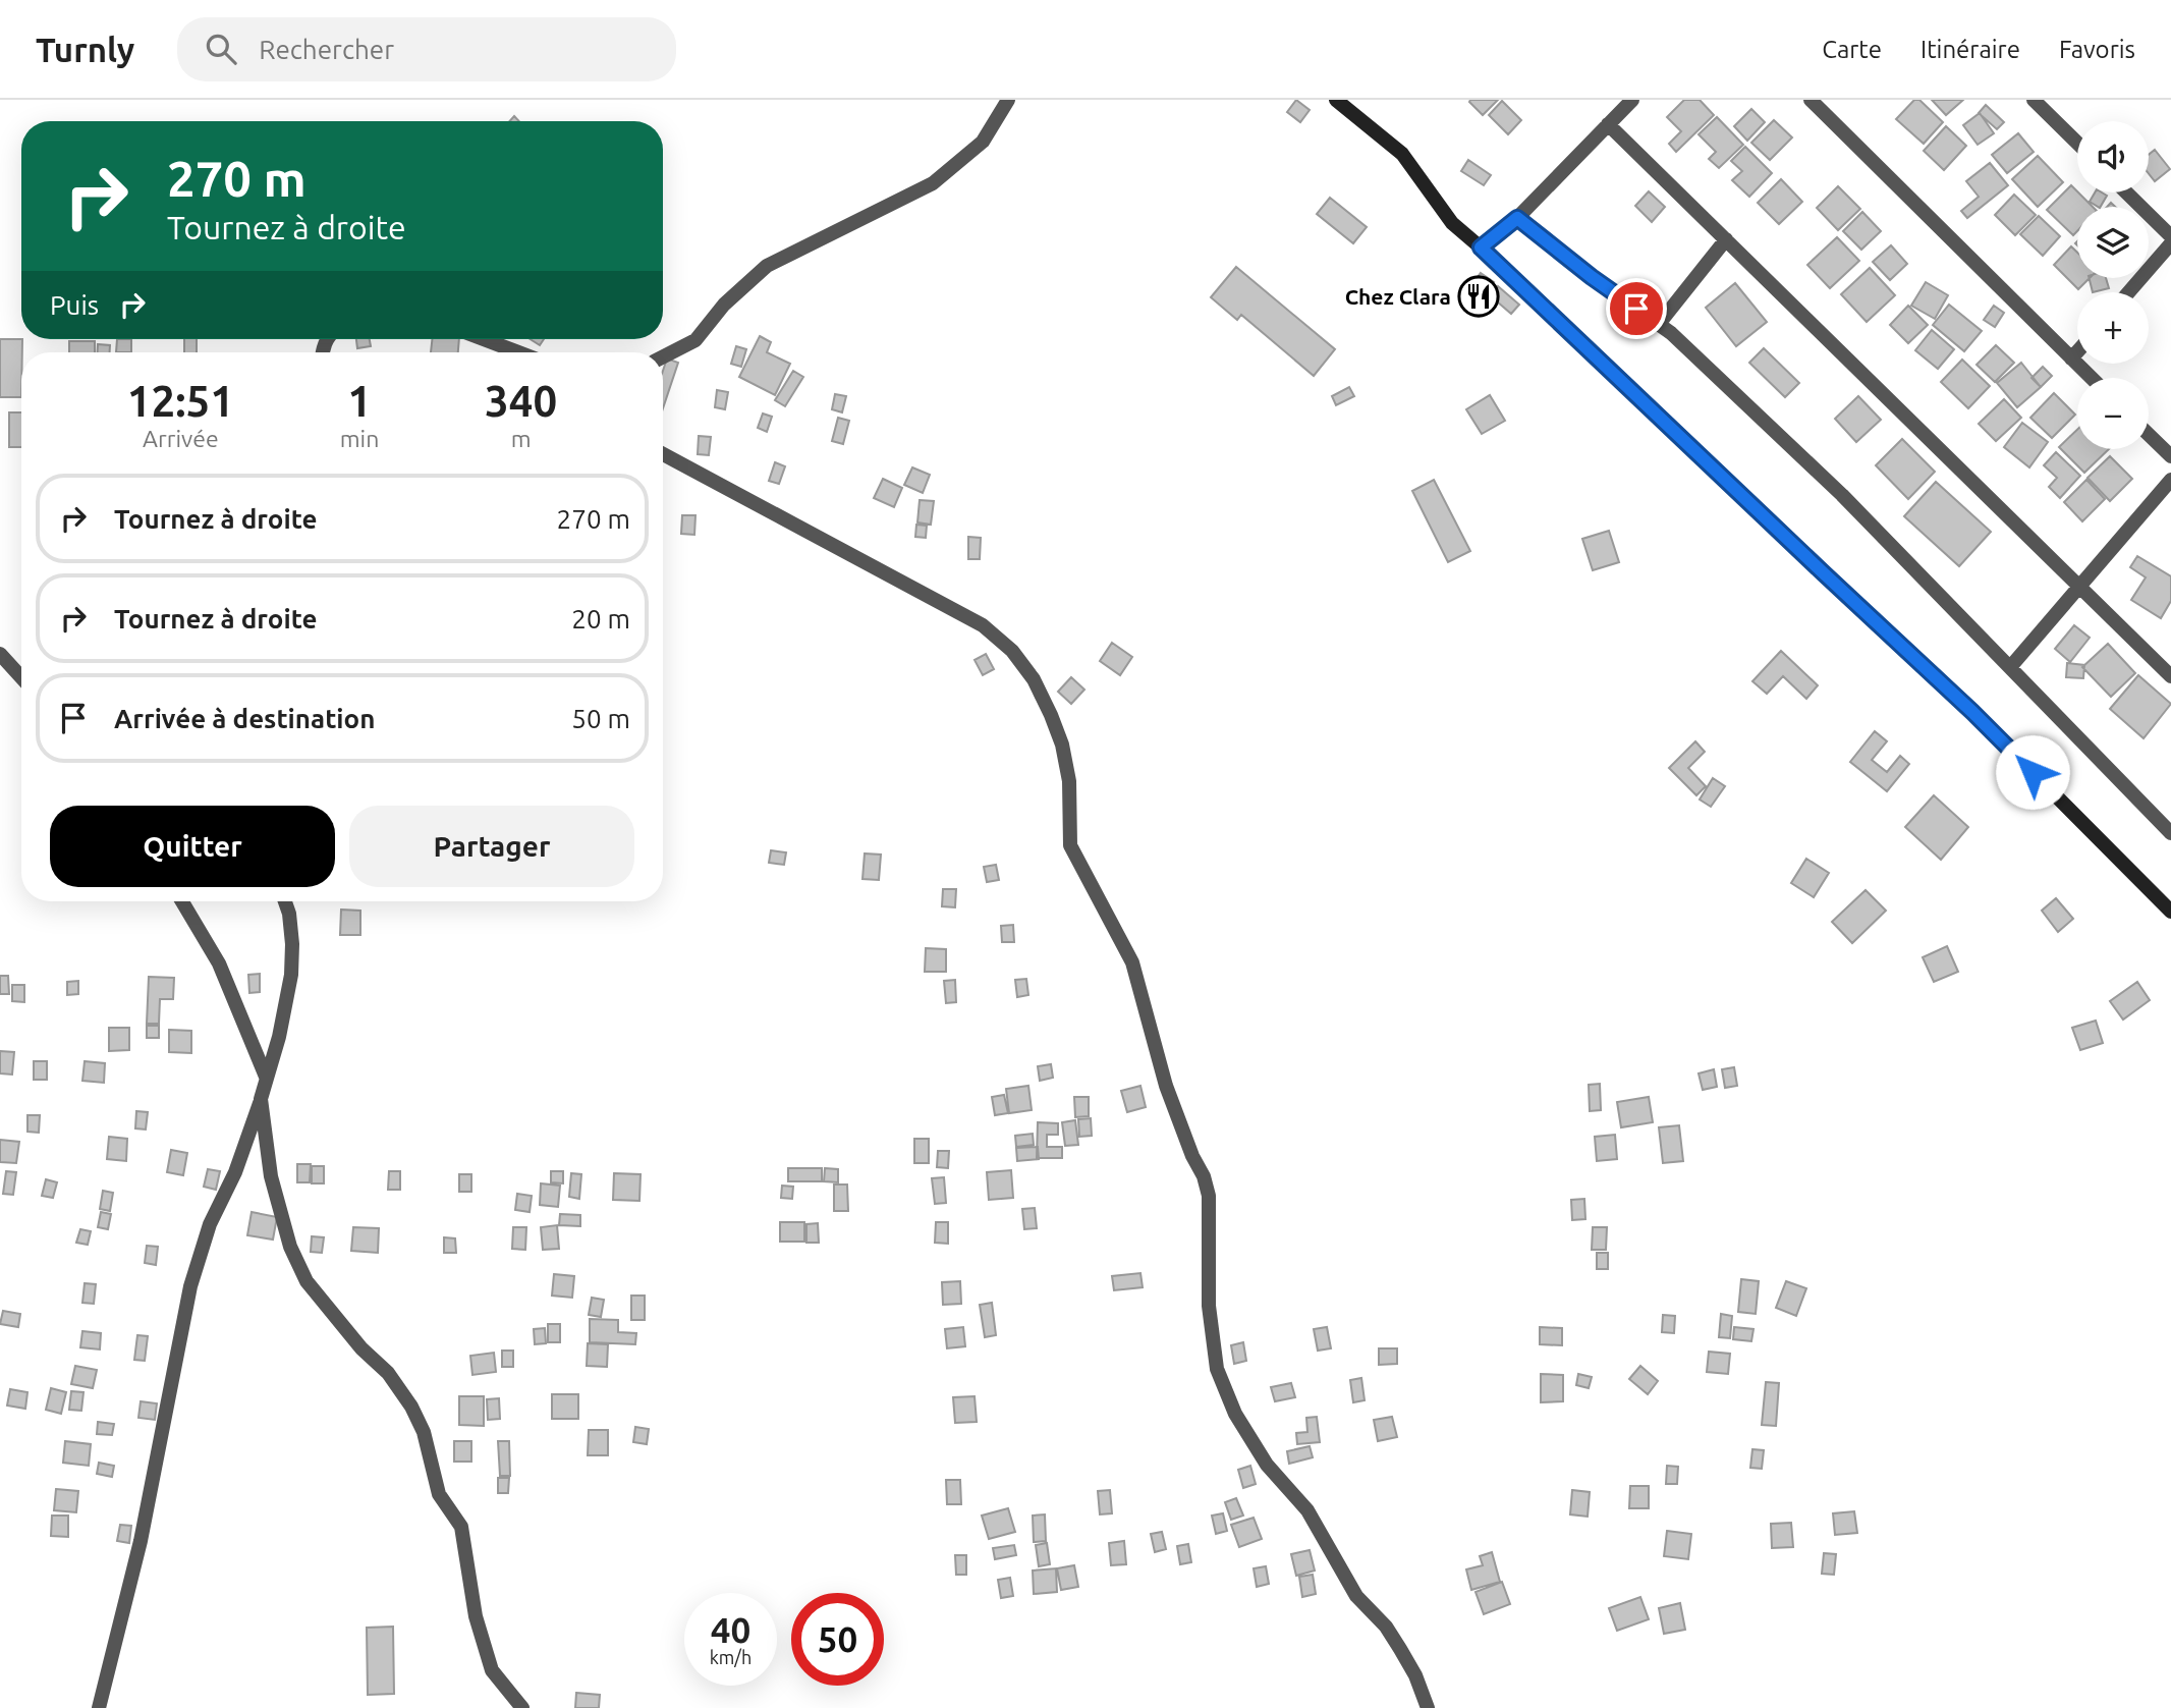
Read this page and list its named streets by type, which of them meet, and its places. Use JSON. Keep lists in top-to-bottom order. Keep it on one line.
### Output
{"places":{"restaurant":["Chez Clara"]},"page":{"header":"Turnly","search":"Rechercher","nav":["Carte","Itinéraire","Favoris"],"map_buttons":["+","−"],"turn":["270 m","Tournez à droite"],"then":"Puis","eta":["12:51","Arrivée","1","min","340","m"],"list":[{"name":"Tournez à droite","value":"270 m"},{"name":"Tournez à droite","value":"20 m"},{"name":"Arrivée à destination","value":"50 m"}],"buttons":["Quitter","Partager"],"speed":"40 km/h","limit":"50"}}
